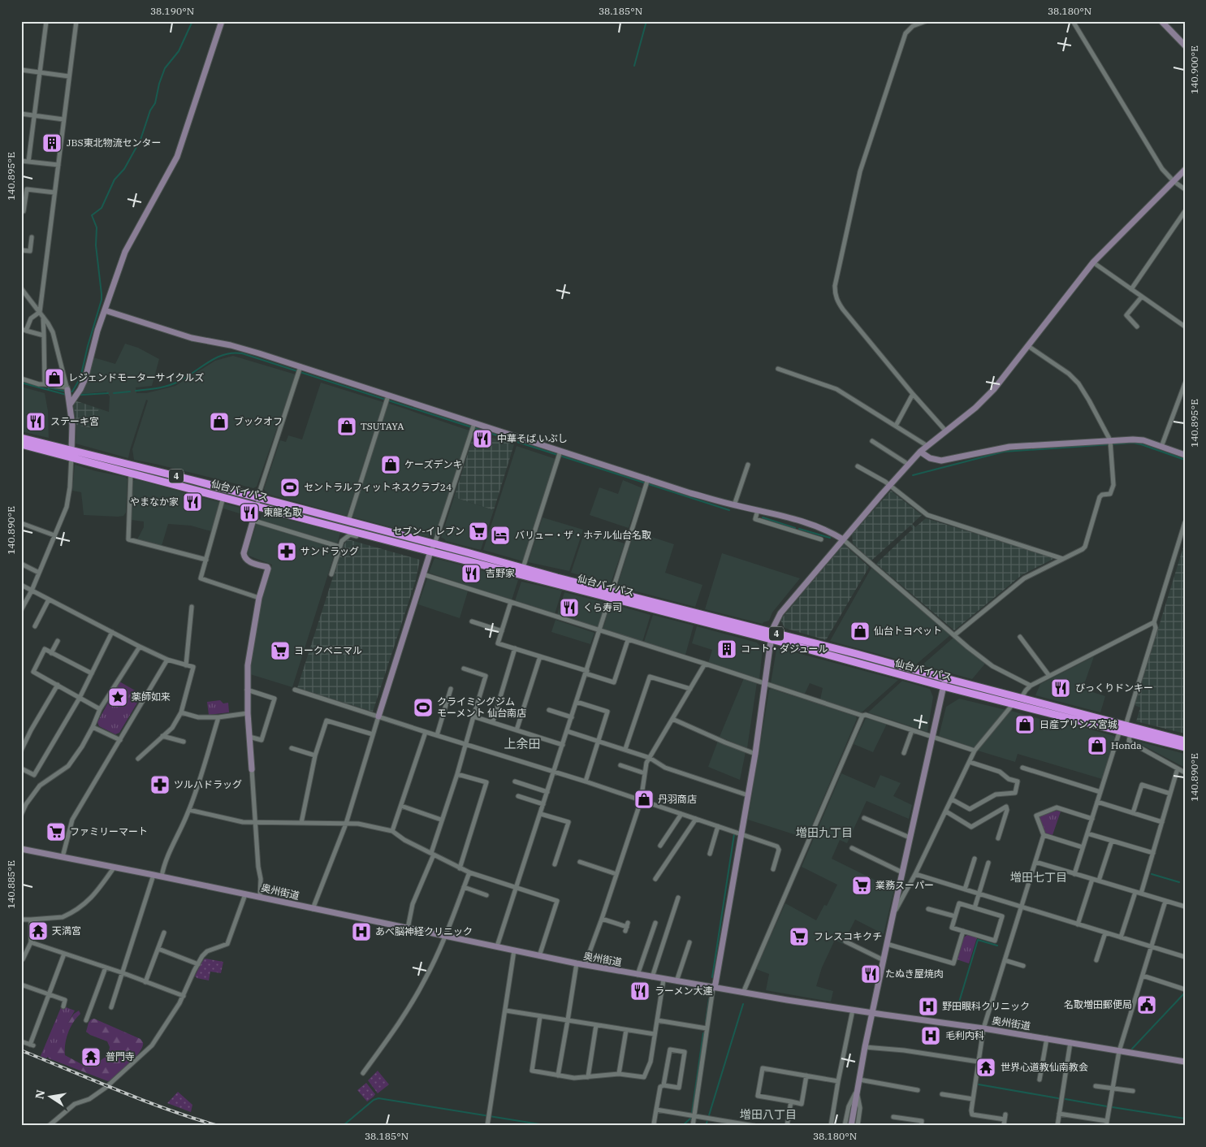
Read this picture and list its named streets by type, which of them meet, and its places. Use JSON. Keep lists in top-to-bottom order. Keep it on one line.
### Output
{"streets":{"highway":["4","仙台バイパス"],"street":["奥州街道"]},"districts":["上余田","増田九丁目","増田七丁目","増田八丁目"],"places":{"building":["JBS東北物流センター","コート・ダジュール"],"shop":["レジェンドモーターサイクルズ","ブックオフ","TSUTAYA","ケーズデンキ","仙台トヨペット","日産プリンス宮城","Honda","丹羽商店"],"restaurant":["ステーキ宮","中華そば いぶし","やまなか家","東龍名取","吉野家","くら寿司","びっくりドンキー","たぬき屋焼肉","ラーメン大連"],"sports":["セントラルフィットネスクラブ24","クライミングジム モーメント 仙台南店"],"supermarket":["セブン-イレブン","ヨークベニマル","ファミリーマート","業務スーパー","フレスコキクチ"],"hotel":["バリュー・ザ・ホテル仙台名取"],"pharmacy":["サンドラッグ","ツルハドラッグ"],"place":["薬師如来"],"temple":["天満宮","普門寺","世界心道教仙南教会"],"hospital":["あべ脳神経クリニック","野田眼科クリニック","毛利内科"],"public building":["名取増田郵便局"]},"north":"left","coordinates":["38.190°N","38.185°N","38.180°N","140.900°E","140.895°E","140.890°E","140.885°E"]}
